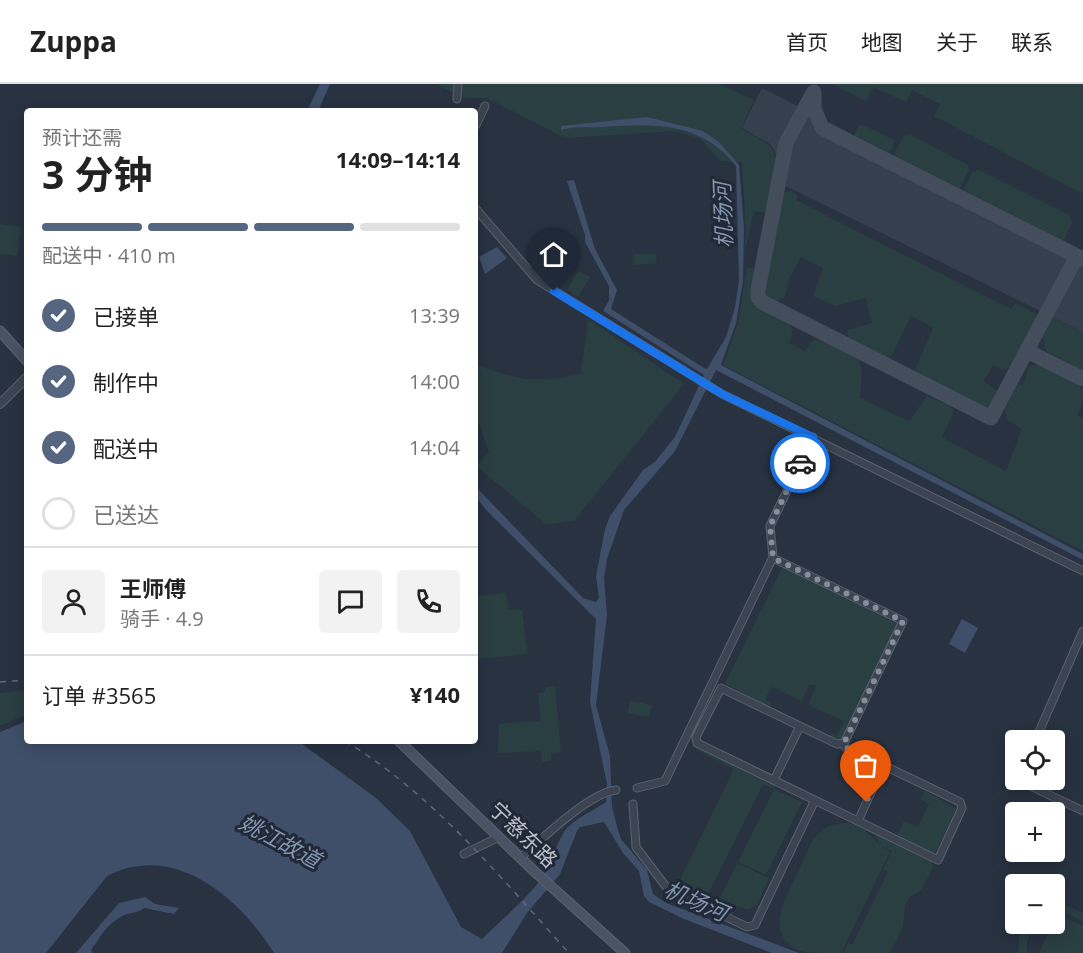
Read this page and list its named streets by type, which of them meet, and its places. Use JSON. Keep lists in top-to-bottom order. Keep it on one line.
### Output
{"streets":{"main road":["宁慈东路"]},"water":["机场河","姚江故道"],"page":{"header":"Zuppa","nav":["首页","地图","关于","联系"],"heading":["3 分钟","预计还需","14:09–14:14"],"panel":["王师傅","骑手 · 4.9","订单 #3565","¥140"],"bar":"配送中 · 410 m","list":[["已接单","13:39"],["制作中","14:00"],["配送中","14:04"],"已送达"],"map_buttons":["+","−"]}}
